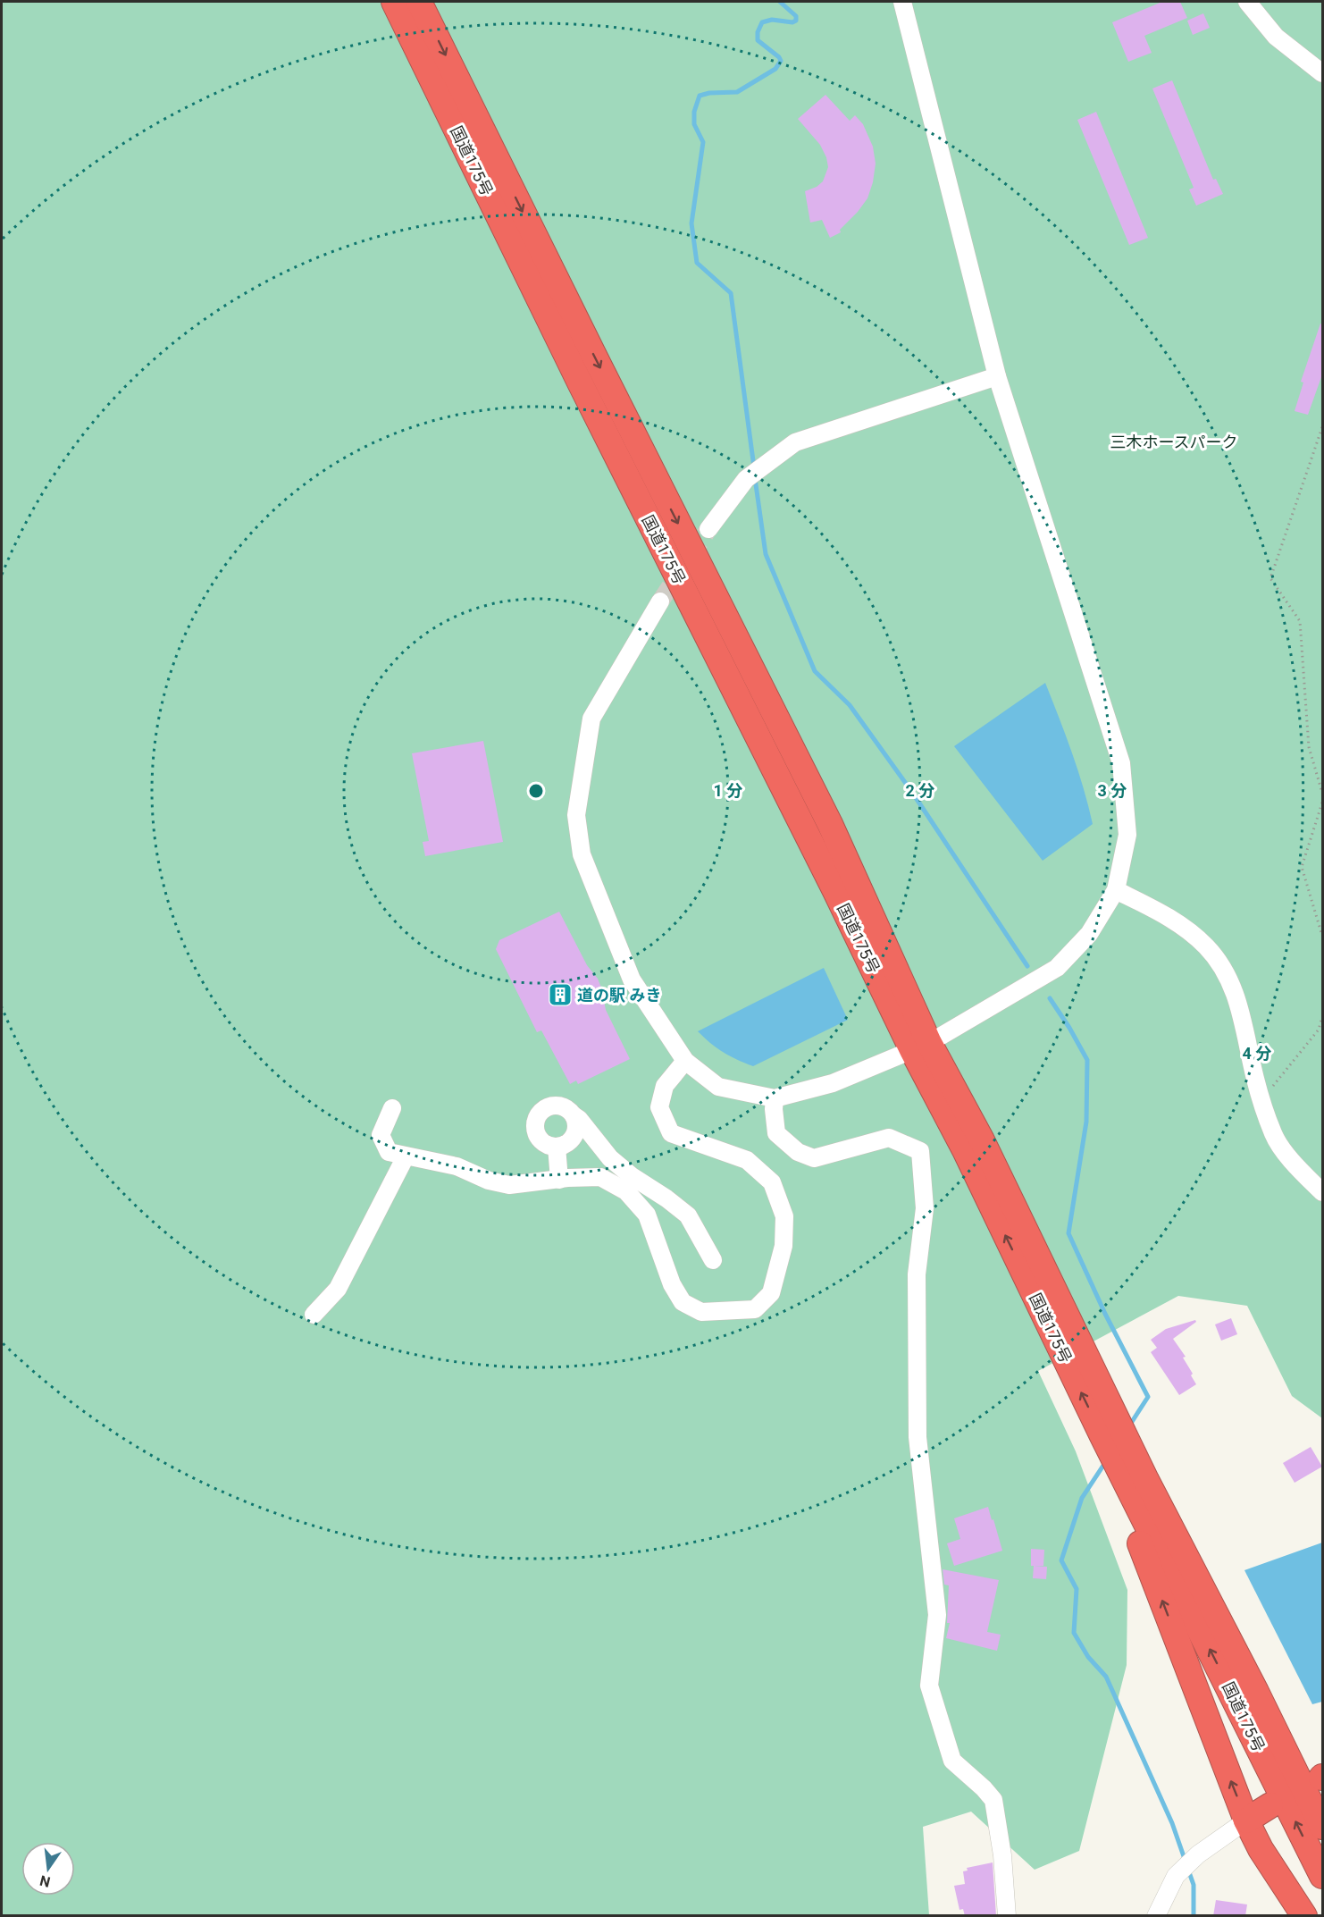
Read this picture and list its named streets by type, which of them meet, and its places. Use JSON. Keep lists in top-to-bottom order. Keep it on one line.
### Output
{"streets":{"highway":["国道175号"]},"parks":["三木ホースパーク"],"places":{"building":["道の駅 みき"]},"north":"bottom","rings":["1 分","2 分","3 分","4 分"]}
